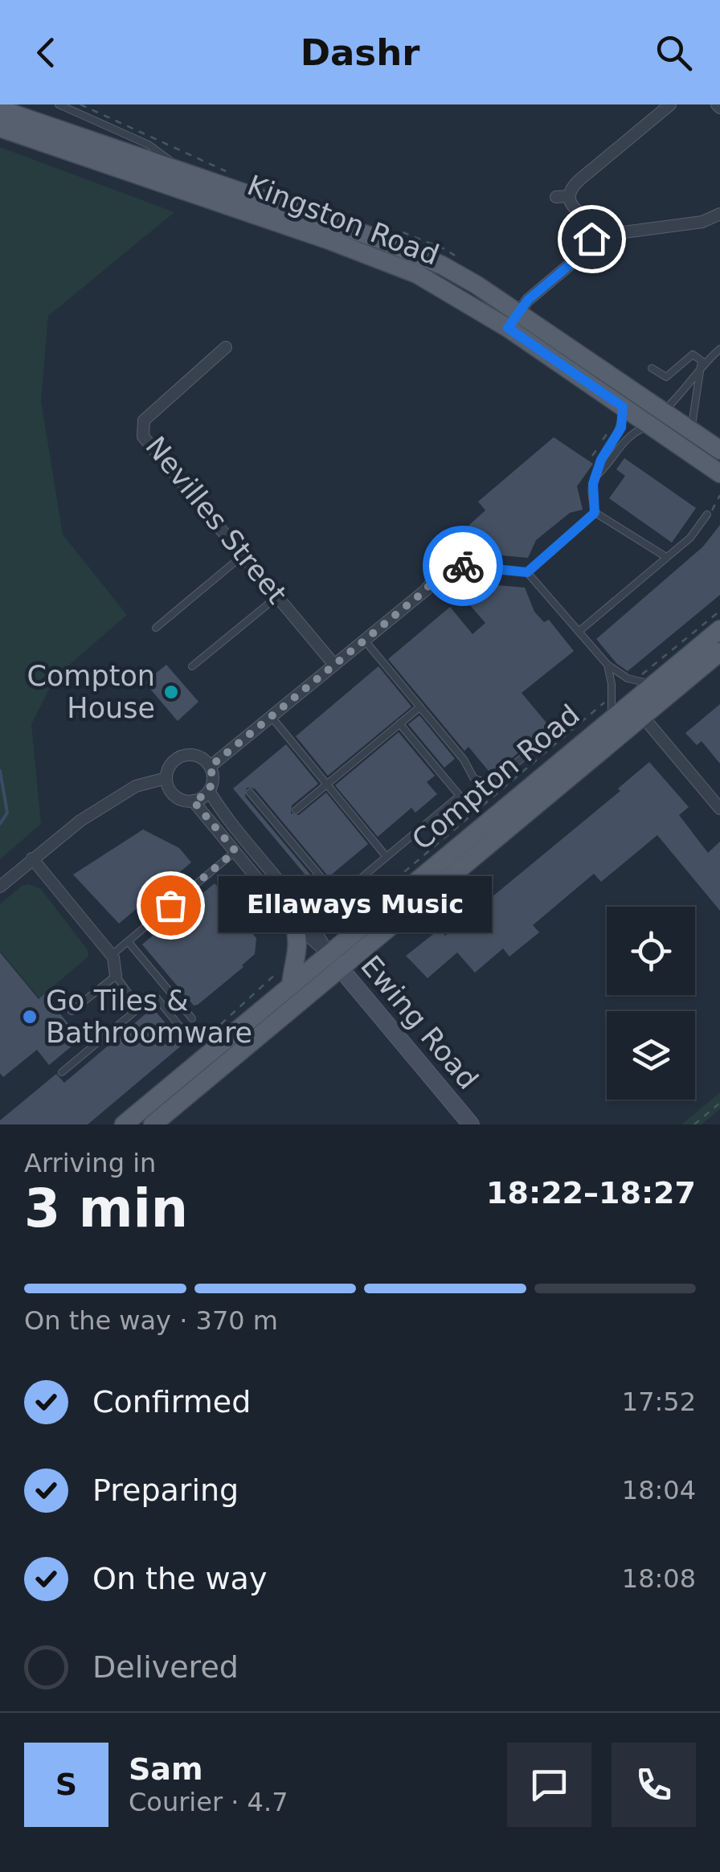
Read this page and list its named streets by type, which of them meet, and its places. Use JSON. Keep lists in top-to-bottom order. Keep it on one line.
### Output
{"streets":{"main road":["Kingston Road","Compton Road","Ewing Road"],"street":["Nevilles Street"]},"crossings":[["Compton Road","Ewing Road"]],"places":["Compton House","Ellaways Music","Go Tiles & Bathroomware"],"page":{"header":"Dashr","bubble":"Ellaways Music","heading":["3 min","Arriving in","18:22–18:27"],"panel":["Sam","Courier · 4.7"],"bar":"On the way · 370 m","list":[["Confirmed","17:52"],["Preparing","18:04"],["On the way","18:08"],"Delivered"],"round":"S"}}
